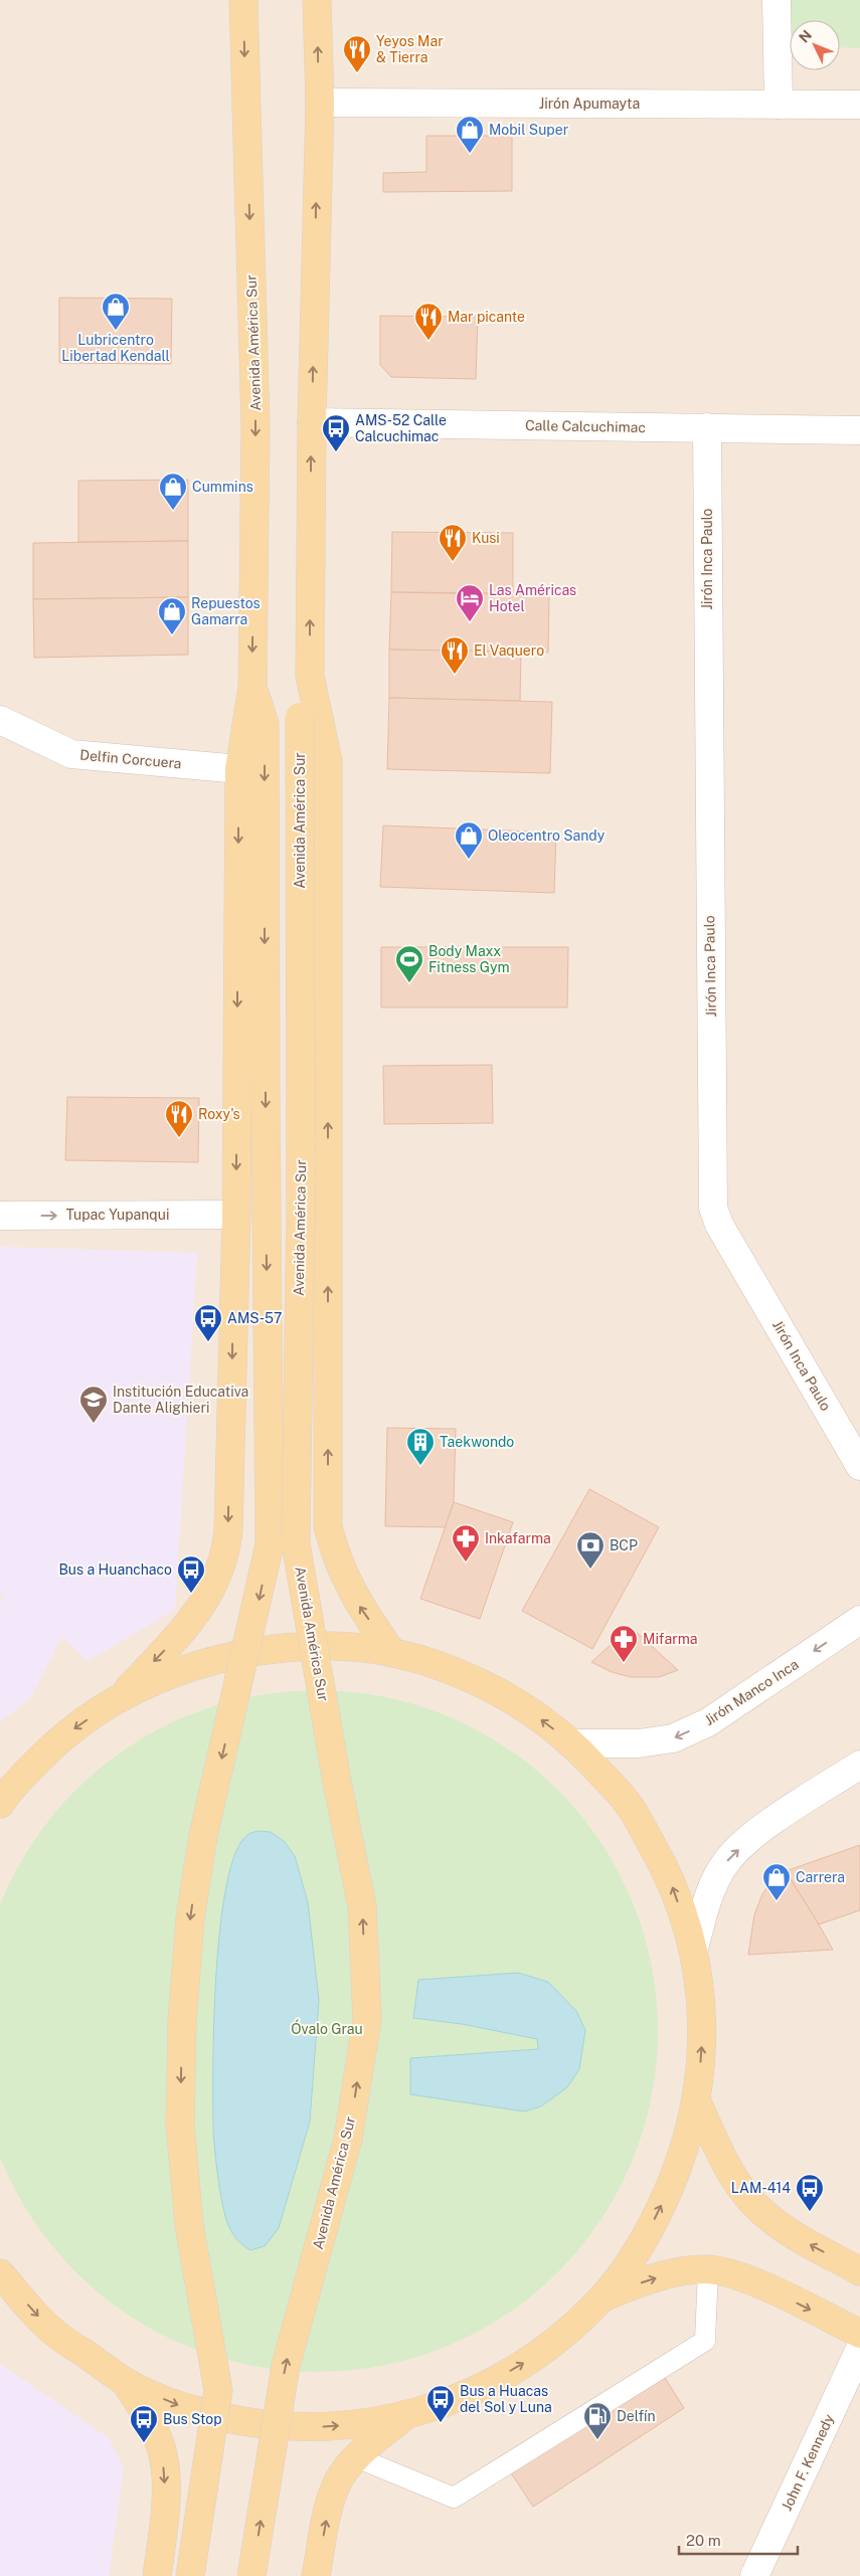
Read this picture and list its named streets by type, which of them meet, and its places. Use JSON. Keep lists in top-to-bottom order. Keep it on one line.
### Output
{"streets":{"main road":["Avenida América Sur"],"street":["Jirón Apumayta","Calle Calcuchimac","Jirón Inca Paulo","Delfin Corcuera","Tupac Yupanqui","Jirón Manco Inca","John F. Kennedy"]},"crossings":[["Jirón Apumayta","Avenida América Sur"],["Avenida América Sur","Calle Calcuchimac"],["Avenida América Sur","Delfin Corcuera"],["Avenida América Sur","Tupac Yupanqui"],["Calle Calcuchimac","Jirón Inca Paulo"]],"one_way":["Tupac Yupanqui","Jirón Manco Inca"],"parks":["Óvalo Grau"],"places":{"restaurant":["Yeyos Mar & Tierra","Mar picante","Kusi","El Vaquero","Roxy's"],"shop":["Mobil Super","Lubricentro Libertad Kendall","Cummins","Repuestos Gamarra","Oleocentro Sandy","Carrera"],"bus stop":["AMS-52 Calle Calcuchimac","AMS-57","Bus a Huanchaco","LAM-414","Bus a Huacas del Sol y Luna","Bus Stop"],"hotel":["Las Américas Hotel"],"sports":["Body Maxx Fitness Gym"],"school or university":["Institución Educativa Dante Alighieri"],"building":["Taekwondo"],"pharmacy":["Inkafarma","Mifarma"],"bank":["BCP"],"fuel station":["Delfín"]},"scale_bar":"20 m","north":"top left"}
